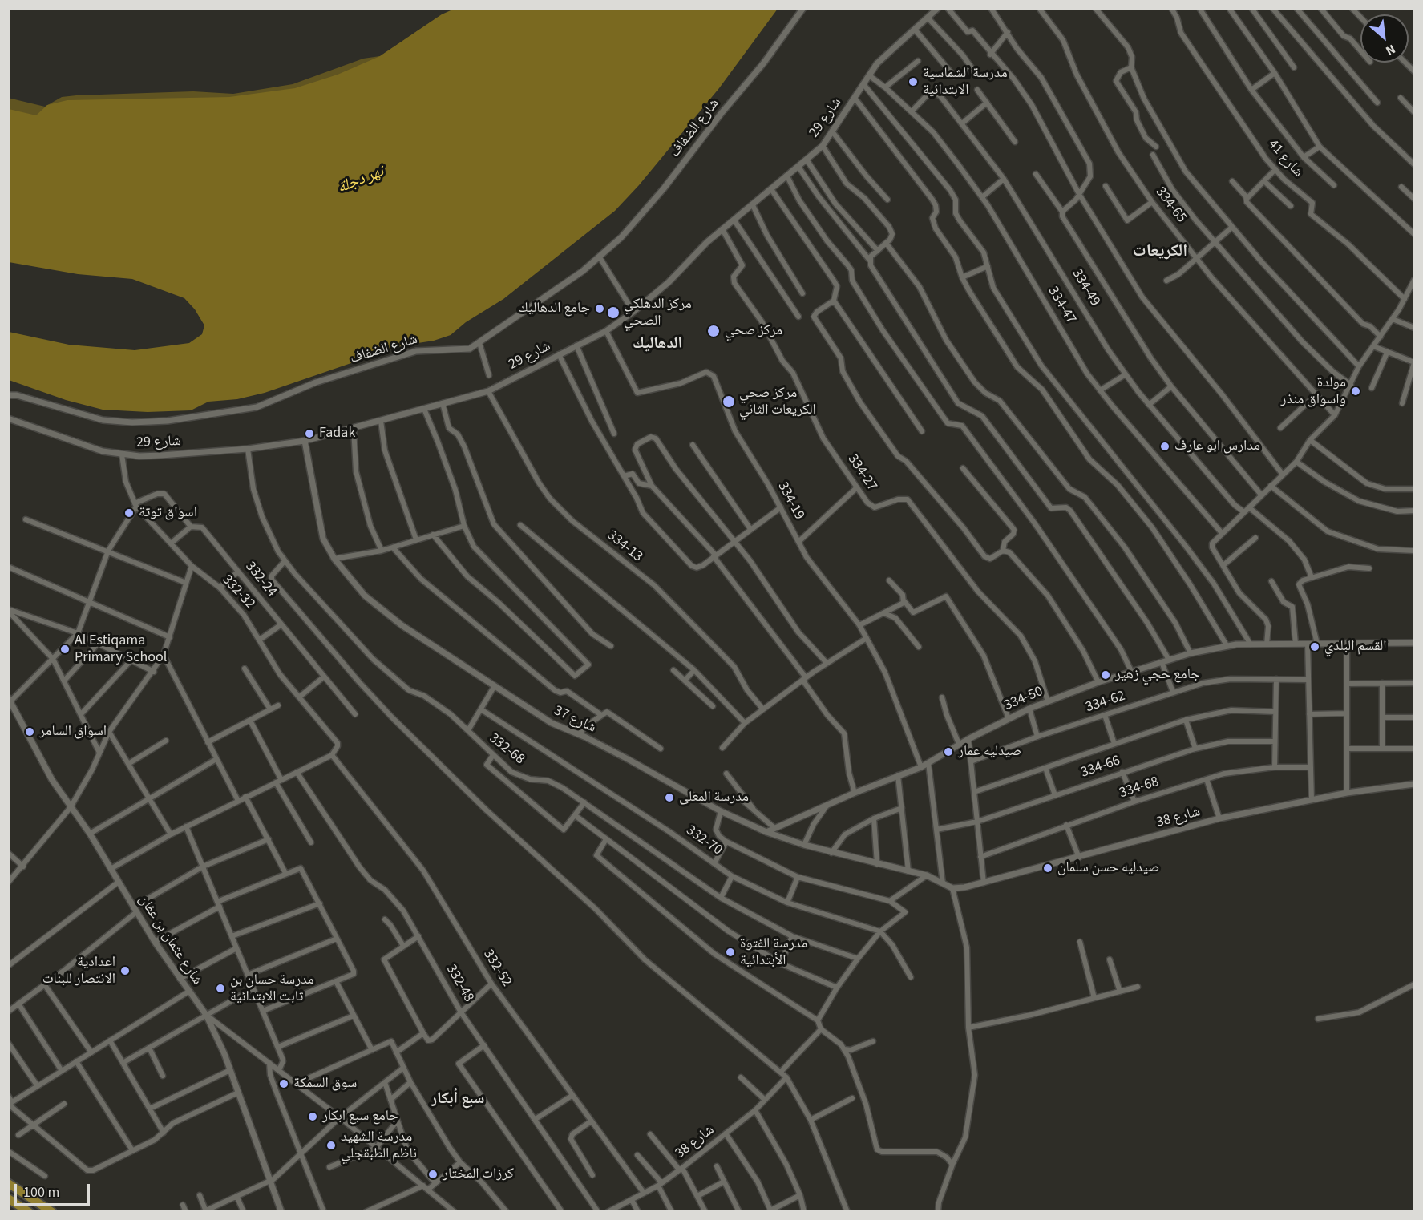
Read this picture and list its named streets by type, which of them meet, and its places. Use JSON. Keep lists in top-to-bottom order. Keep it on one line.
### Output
{"streets":{"street":["شارع 29","شارع الضفاف","شارع 41","334-65","334-49","334-47","334-27","334-19","334-13","332-24","332-32","334-50","334-62","شارع 37","332-68","334-66","334-68","شارع 38","332-70","شارع عثمان بن عفان","332-52","332-48"]},"crossings":[["شارع 29","334-47"],["شارع 29","334-27"],["شارع 29","334-19"],["شارع 29","334-13"],["شارع 29","332-32"],["شارع 29","شارع 37"],["شارع 29","332-68"],["334-49","334-47"],["334-27","334-50"],["334-19","334-50"],["332-24","332-32"],["332-32","332-52"],["334-50","شارع 37"],["شارع 37","شارع 38"],["شارع 38","332-52"]],"districts":["الكريعات","الدهاليك","سبع أبكار"],"water":["نهر دجلة"],"places":["مدرسة الشماسية الابتدائية","جامع الدهاليك","مركز الدهلكي الصحي","مركز صحي","مولدة واسواق منذر","مركز صحي الكريعات الثاني","Fadak","مدارس ابو عارف","اسواق توتة","القسم البلدي","Al Estiqama Primary School","جامع حجي زهير","اسواق السامر","صيدليه عمار","مدرسة المعلى","صيدليه حسن سلمان","مدرسة الفتوة الأبتدائية","اعدادية الانتصار للبنات","مدرسة حسان بن ثابت الابتدائية","سوق السمكة","جامع سبع ابكار","مدرسة الشهيد ناظم الطبقجلي","كرزات المختار"],"scale_bar":"100 m","north":"bottom right"}
